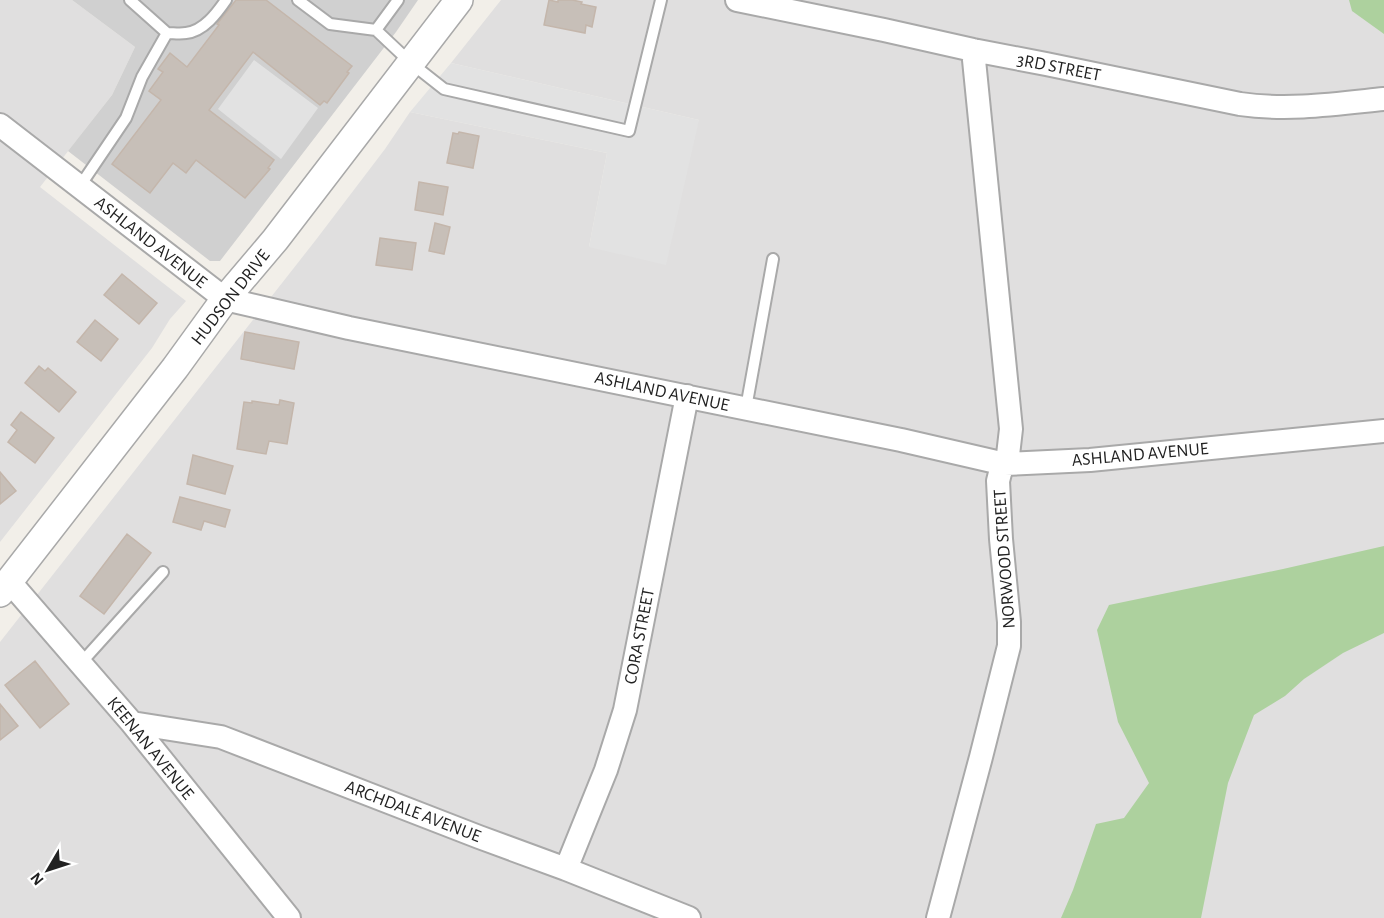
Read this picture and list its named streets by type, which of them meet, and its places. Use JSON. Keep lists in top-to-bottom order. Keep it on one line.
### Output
{"streets":{"street":["3RD STREET","ASHLAND AVENUE","HUDSON DRIVE","NORWOOD STREET","CORA STREET","KEENAN AVENUE","ARCHDALE AVENUE"]},"crossings":[["3RD STREET","NORWOOD STREET"],["ASHLAND AVENUE","HUDSON DRIVE"],["ASHLAND AVENUE","NORWOOD STREET"],["ASHLAND AVENUE","CORA STREET"],["HUDSON DRIVE","KEENAN AVENUE"],["CORA STREET","ARCHDALE AVENUE"],["KEENAN AVENUE","ARCHDALE AVENUE"]],"north":"bottom left"}
